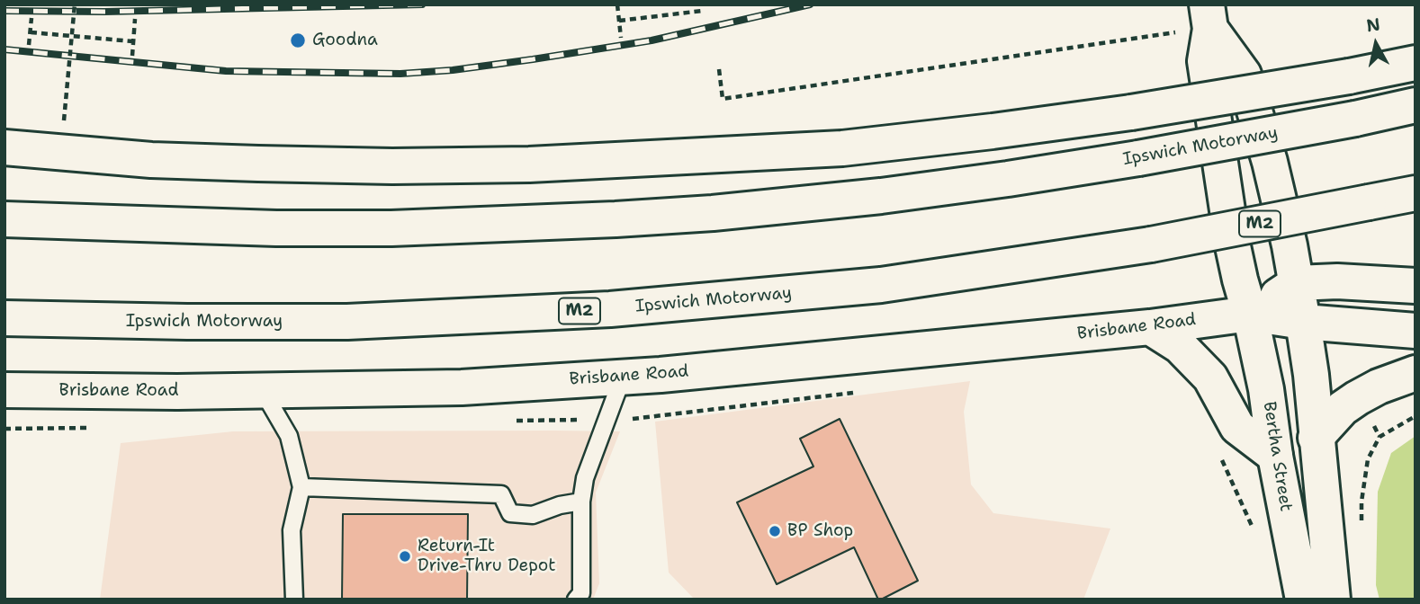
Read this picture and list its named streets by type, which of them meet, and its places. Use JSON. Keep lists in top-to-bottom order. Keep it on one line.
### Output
{"streets":{"main road":["Ipswich Motorway","M2","Brisbane Road","Bertha Street"]},"crossings":[["Brisbane Road","Bertha Street"]],"places":["Goodna","BP Shop","Return-It Drive-Thru Depot"],"north":"top"}
